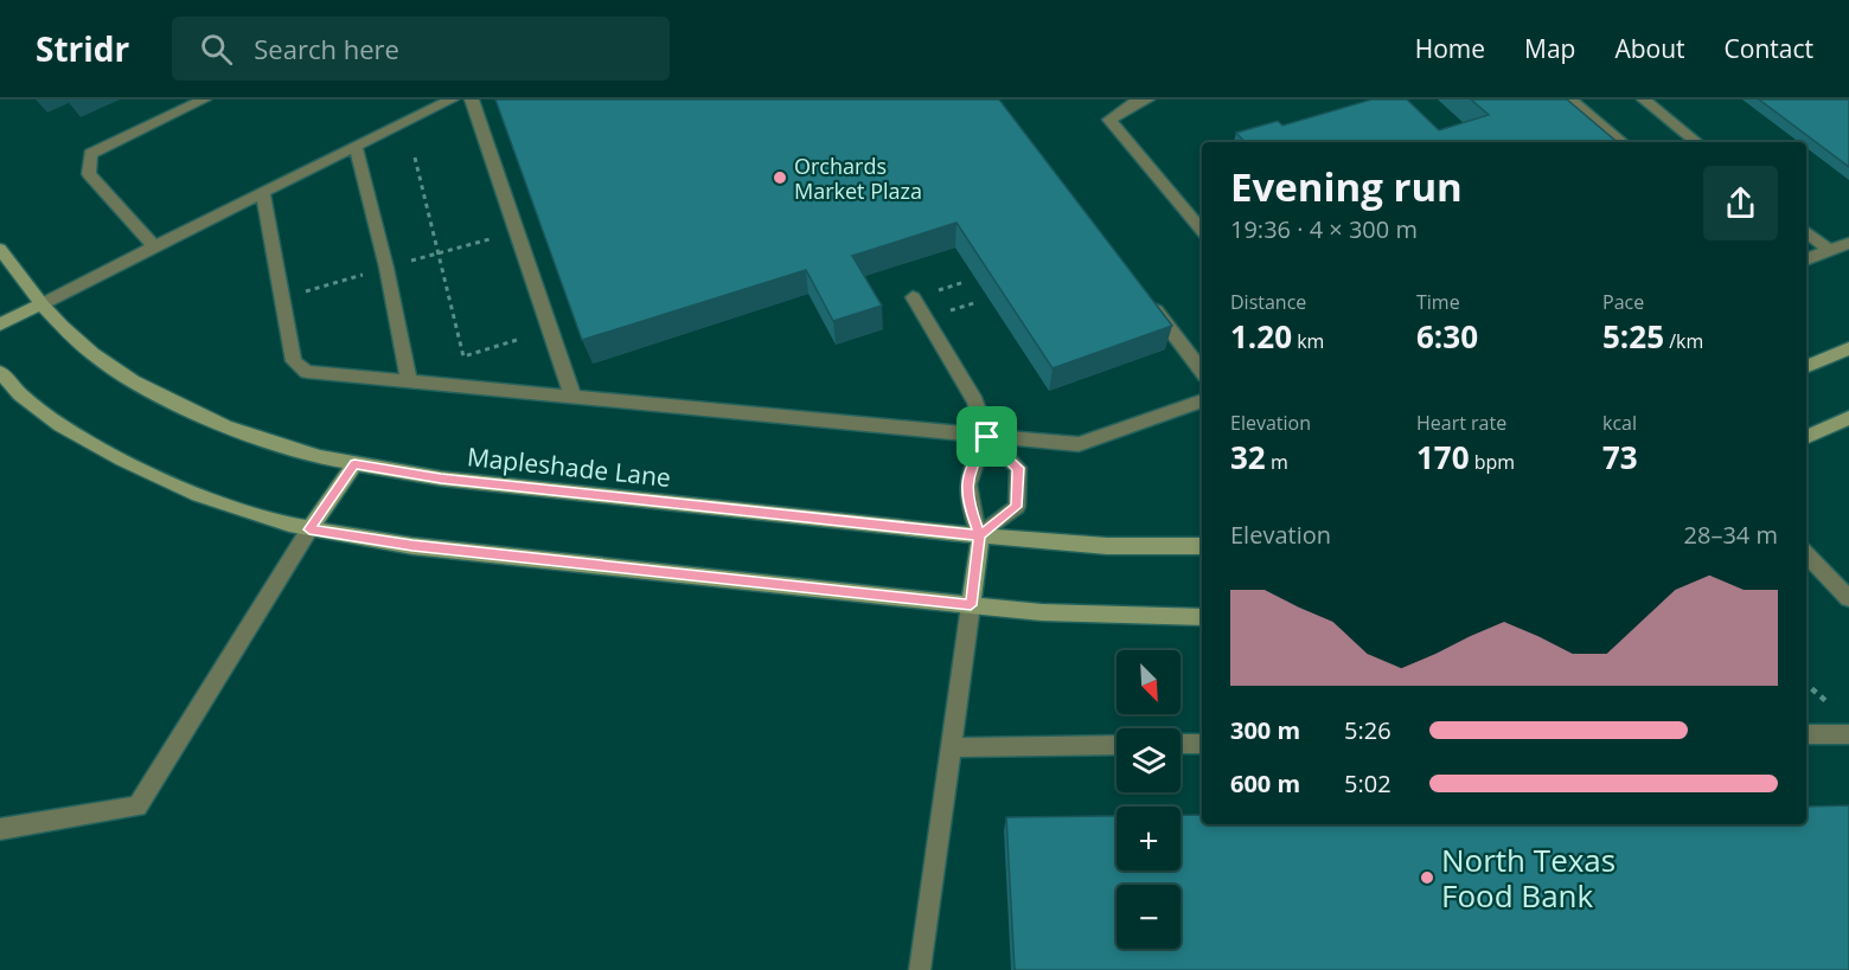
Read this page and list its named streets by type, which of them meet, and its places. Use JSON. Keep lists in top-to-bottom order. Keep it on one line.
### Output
{"streets":{"main road":["Mapleshade Lane"]},"places":["Orchards Market Plaza","North Texas Food Bank"],"north":"bottom right","page":{"header":"Stridr","search":"Search here","nav":["Home","Map","About","Contact"],"heading":["Evening run","19:36 · 4 × 300 m"],"stats":[["Distance","1.20 km"],["Time","6:30"],["Pace","5:25 /km"],["Elevation","32 m"],["Heart rate","170 bpm"],["kcal","73"]],"chart":["Elevation","28–34 m"],"map_buttons":["+","−"],"list":[{"name":"300 m","note":"5:26"},{"name":"600 m","note":"5:02"}]}}
